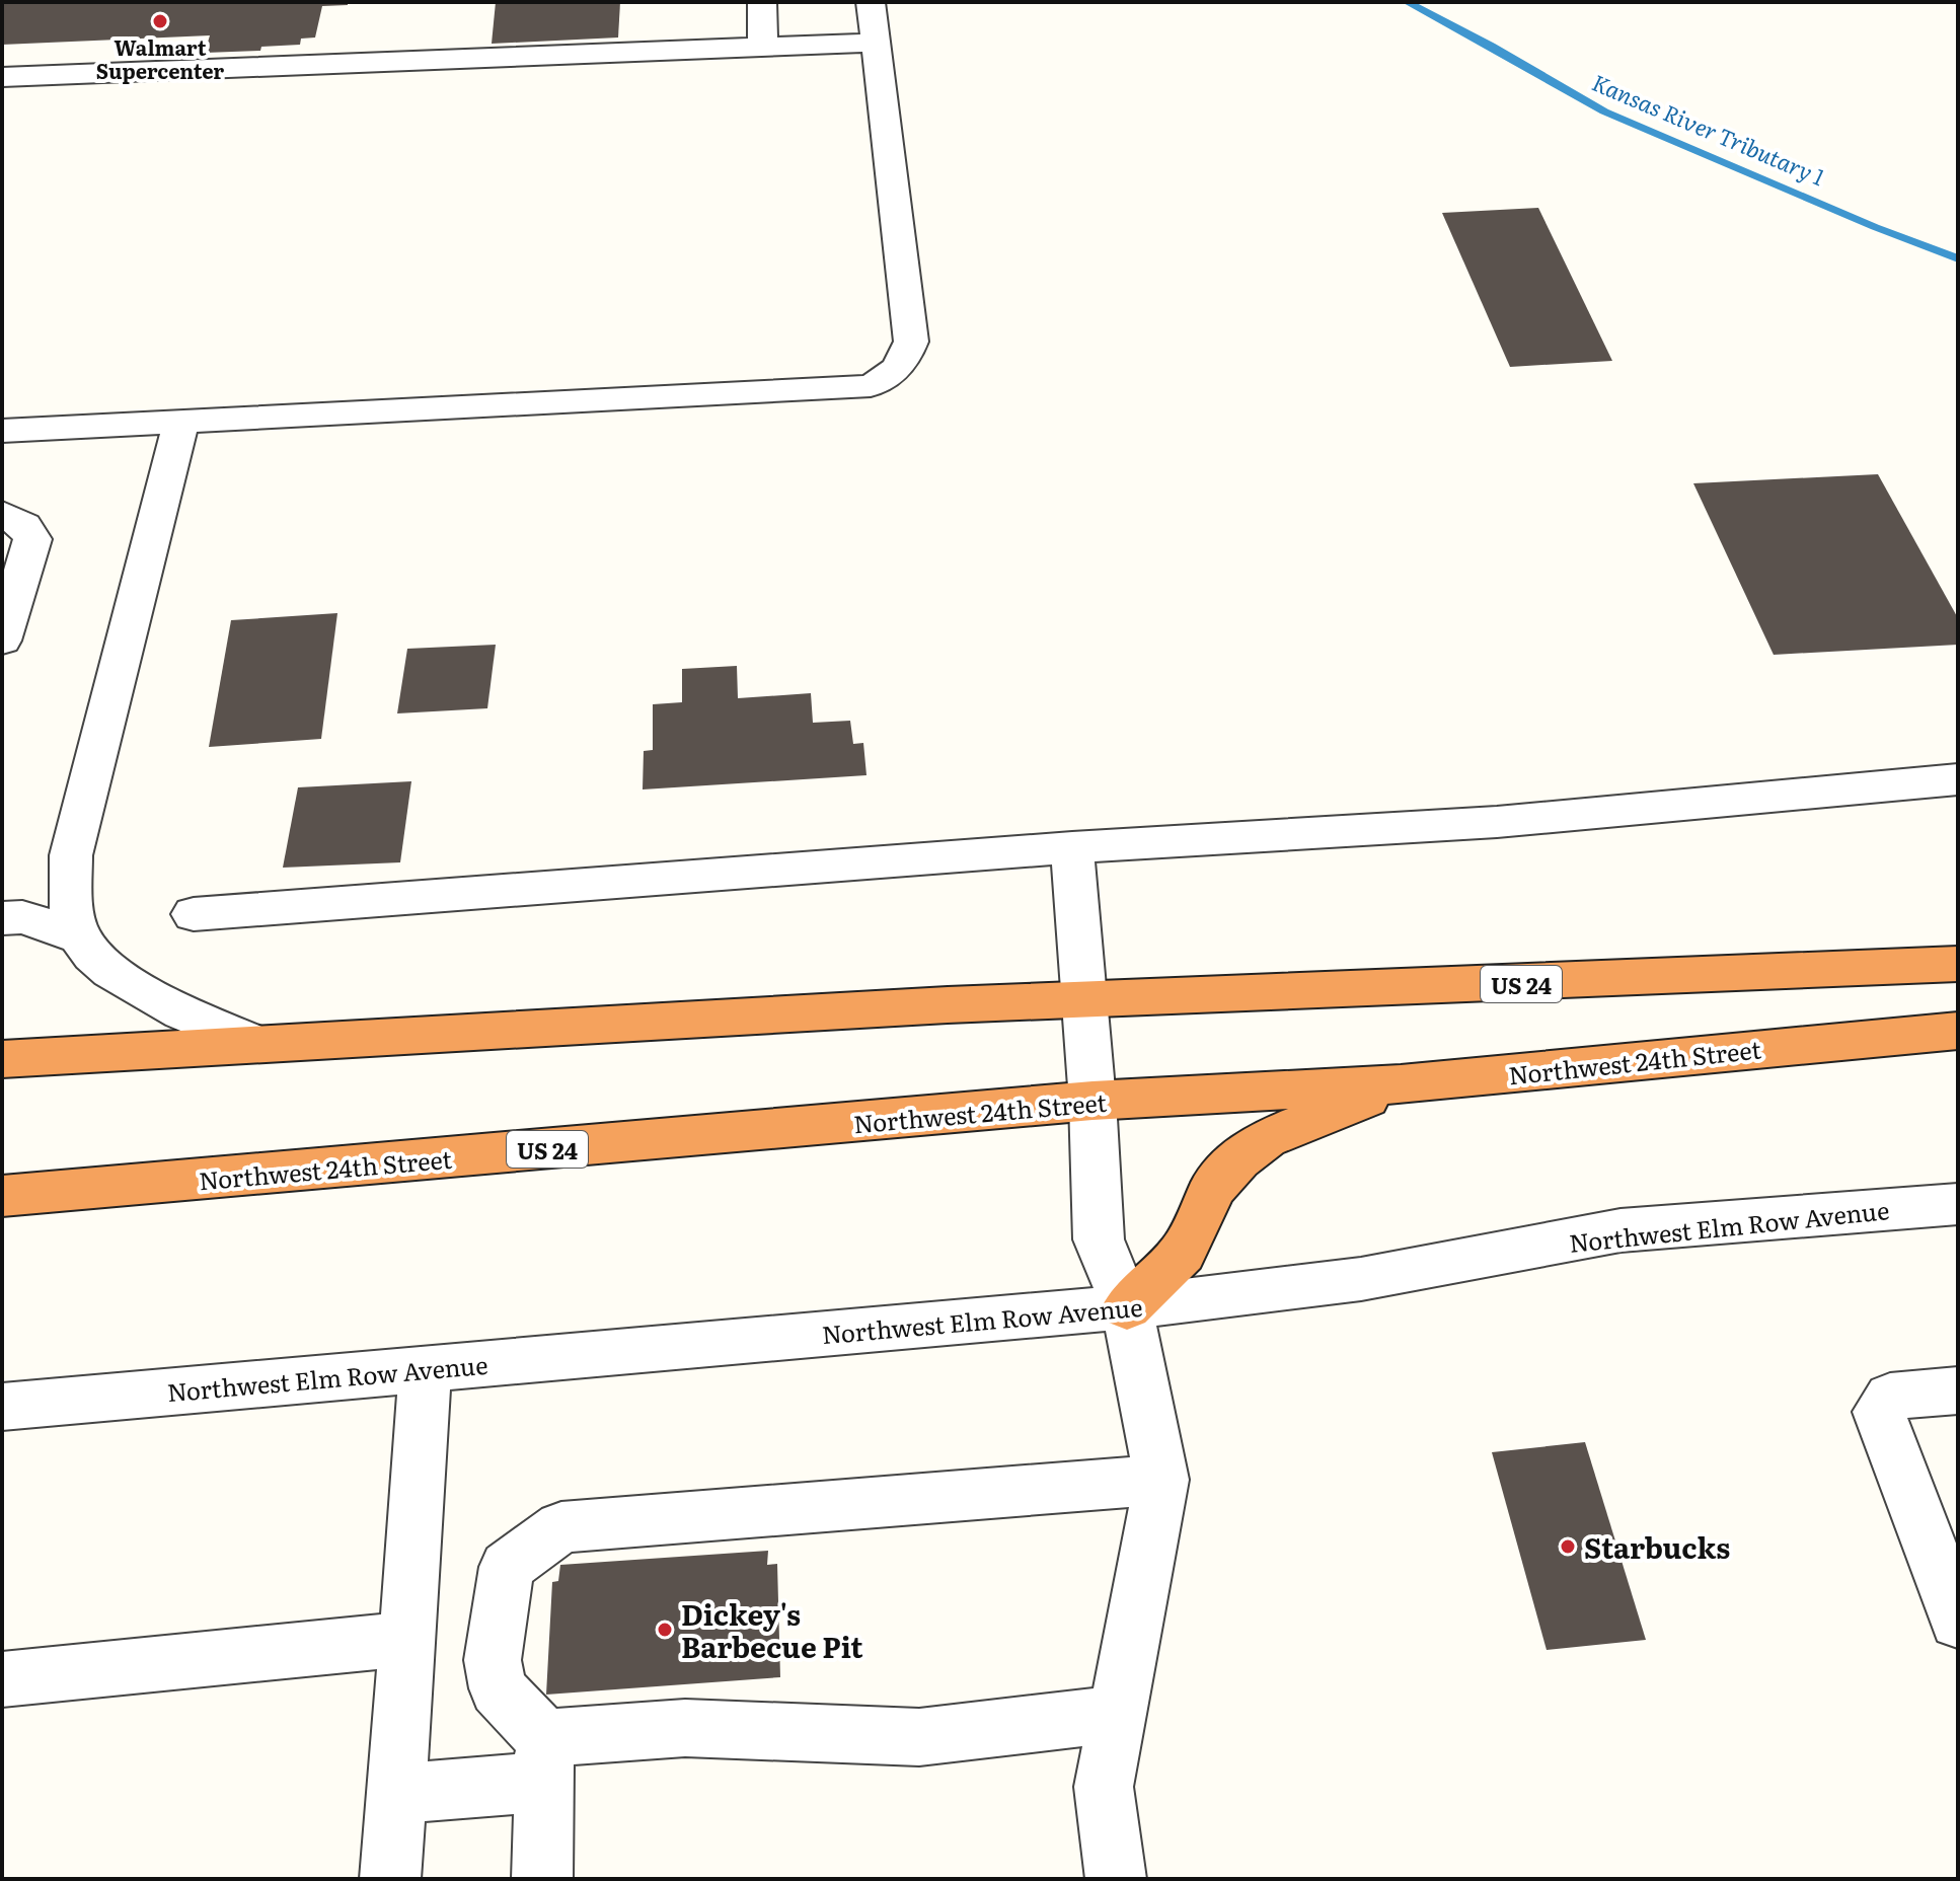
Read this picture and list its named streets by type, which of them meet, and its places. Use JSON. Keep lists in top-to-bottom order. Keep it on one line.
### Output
{"streets":{"highway":["US 24","Northwest 24th Street"],"street":["Northwest Elm Row Avenue"]},"water":["Kansas River Tributary 1"],"places":["Walmart Supercenter","Starbucks","Dickey's Barbecue Pit"]}
